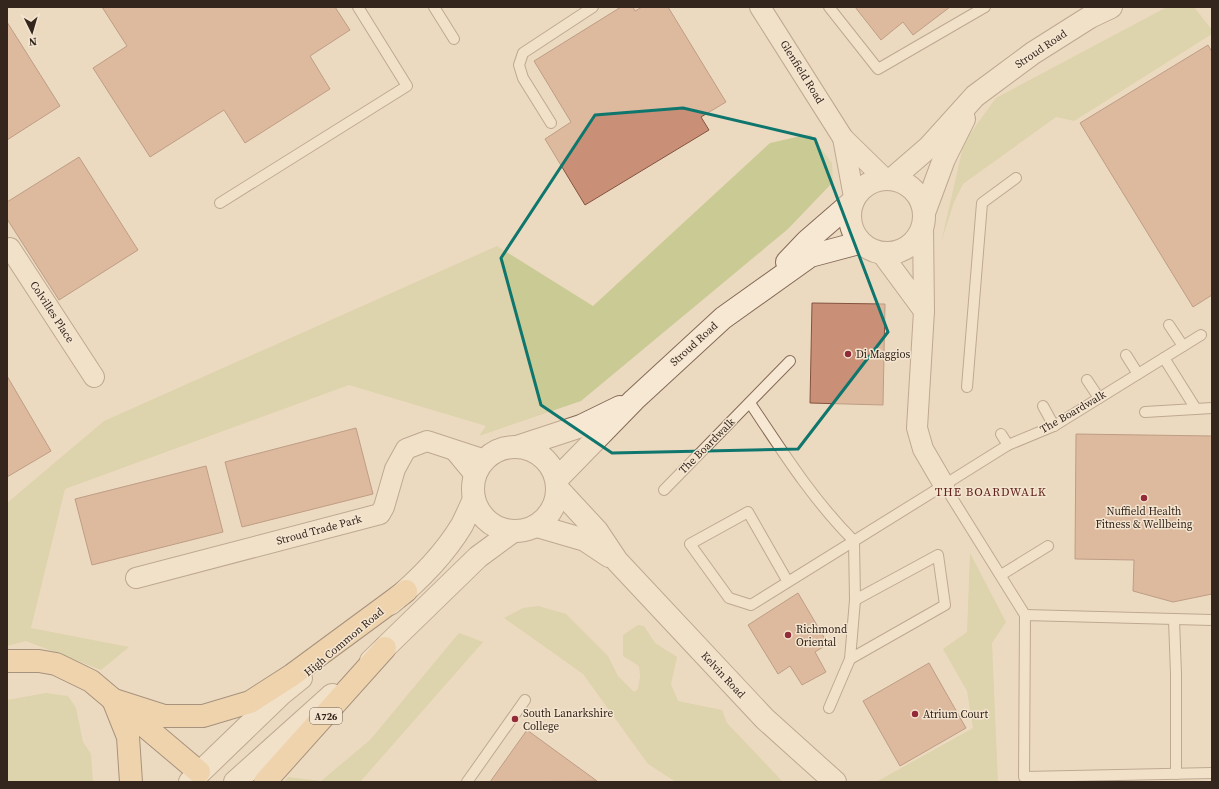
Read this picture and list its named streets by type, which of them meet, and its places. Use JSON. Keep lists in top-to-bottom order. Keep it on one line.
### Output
{"streets":{"main road":["A726"],"street":["Stroud Road","Glenfield Road","Colvilles Place","Stroud Trade Park","High Common Road","Kelvin Road"],"lane":["The Boardwalk"]},"crossings":[["Stroud Road","Glenfield Road"],["Stroud Road","Stroud Trade Park"],["Stroud Road","High Common Road"],["Stroud Road","Kelvin Road"],["Stroud Trade Park","High Common Road"],["Stroud Trade Park","Kelvin Road"],["High Common Road","Kelvin Road"]],"districts":["THE BOARDWALK"],"places":["Di Maggios","Nuffield Health Fitness & Wellbeing","Richmond Oriental","Atrium Court","South Lanarkshire College"],"north":"bottom"}
